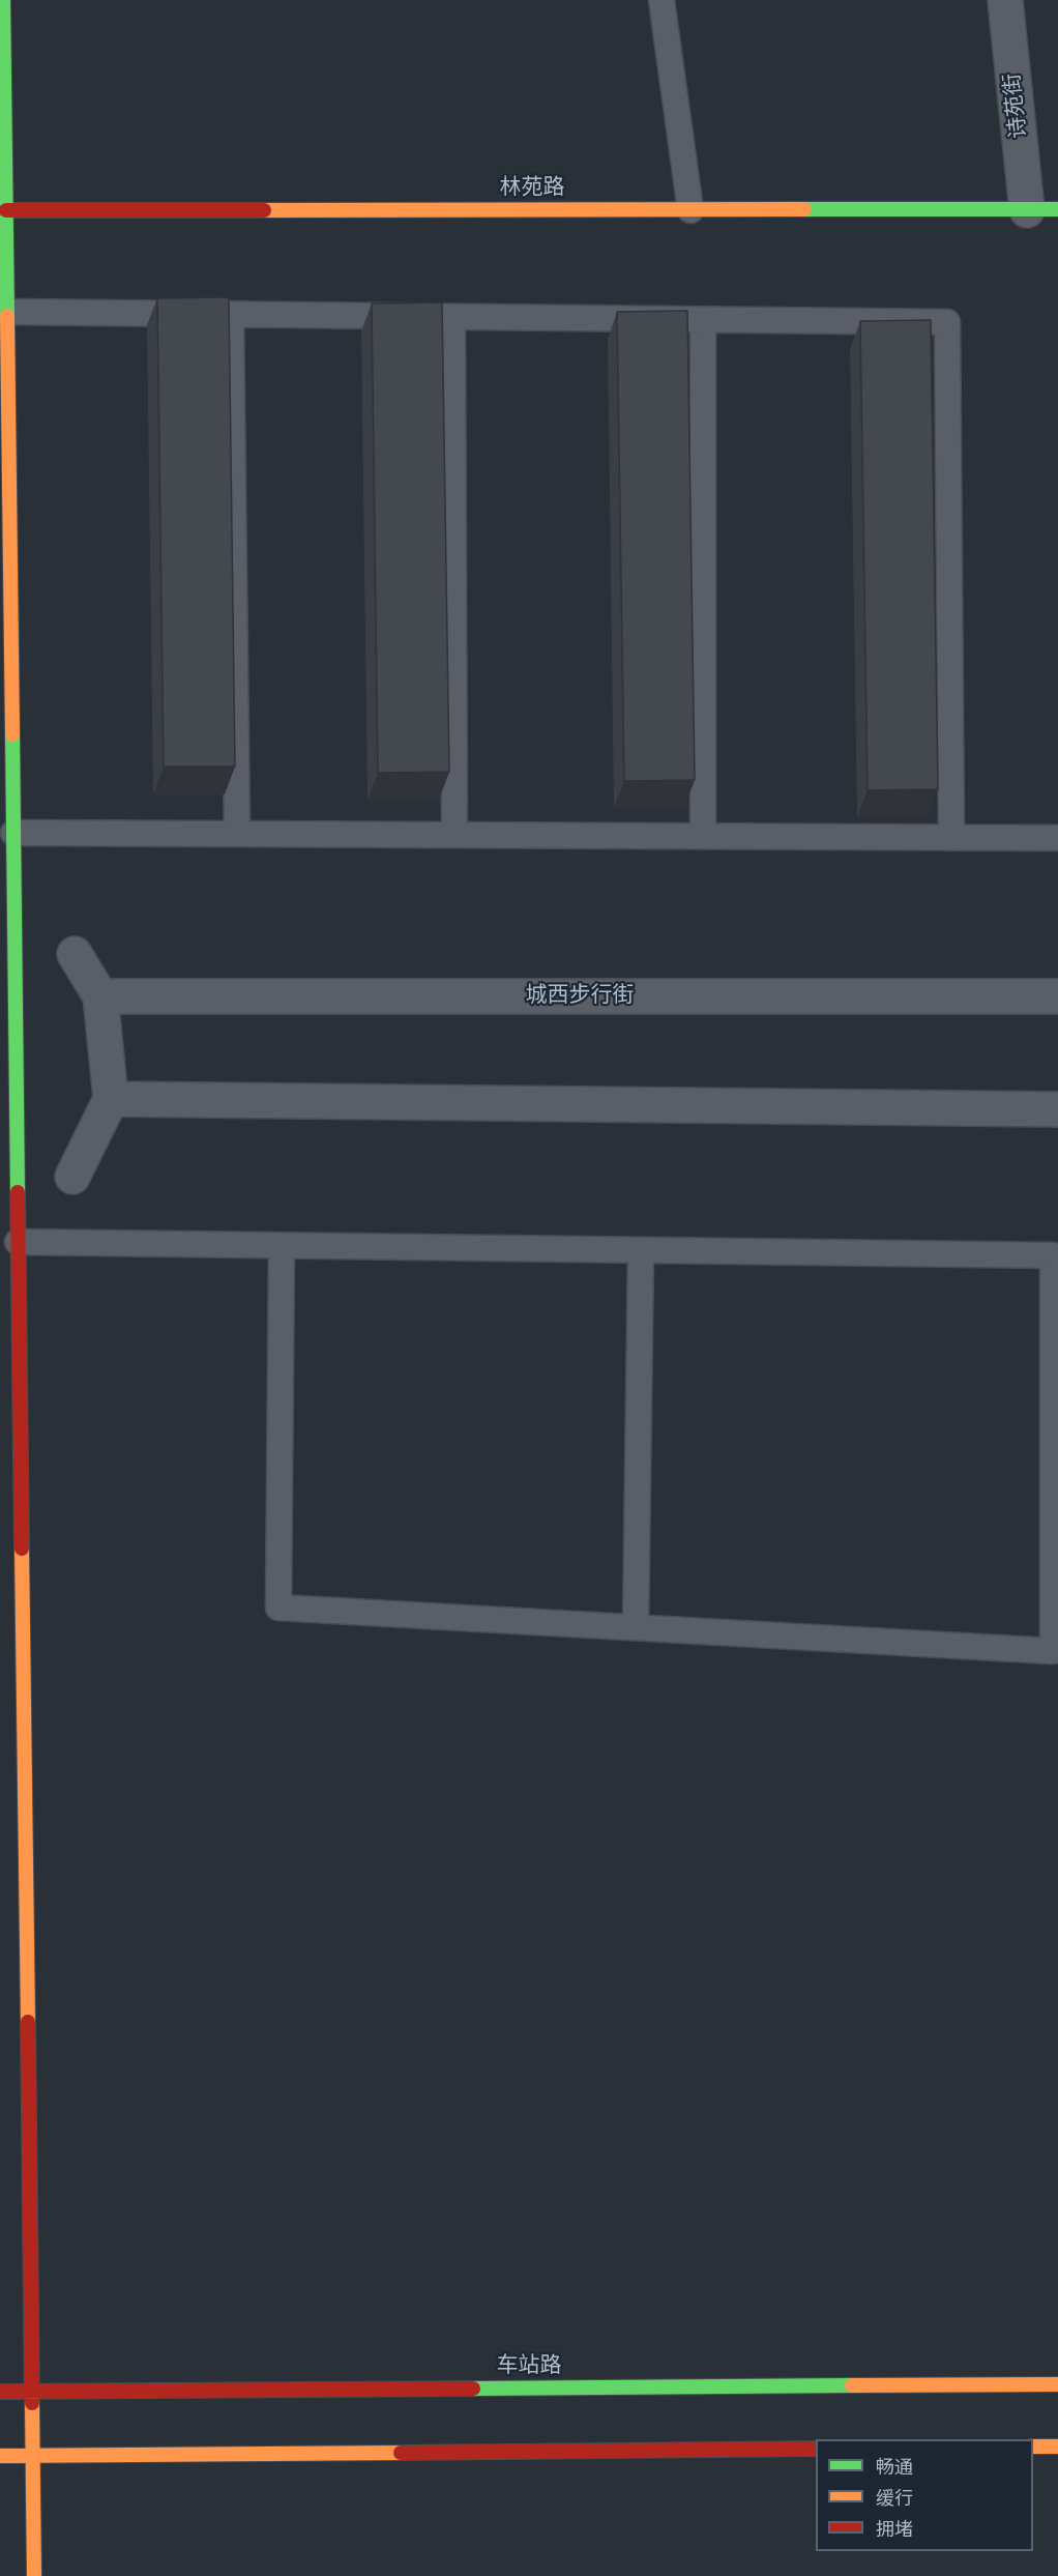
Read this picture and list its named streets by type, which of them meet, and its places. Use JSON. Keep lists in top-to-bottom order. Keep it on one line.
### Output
{"streets":{"street":["诗苑街","林苑路","城西步行街","车站路"]},"crossings":[["诗苑街","林苑路"]],"legend":["畅通","缓行","拥堵"]}
